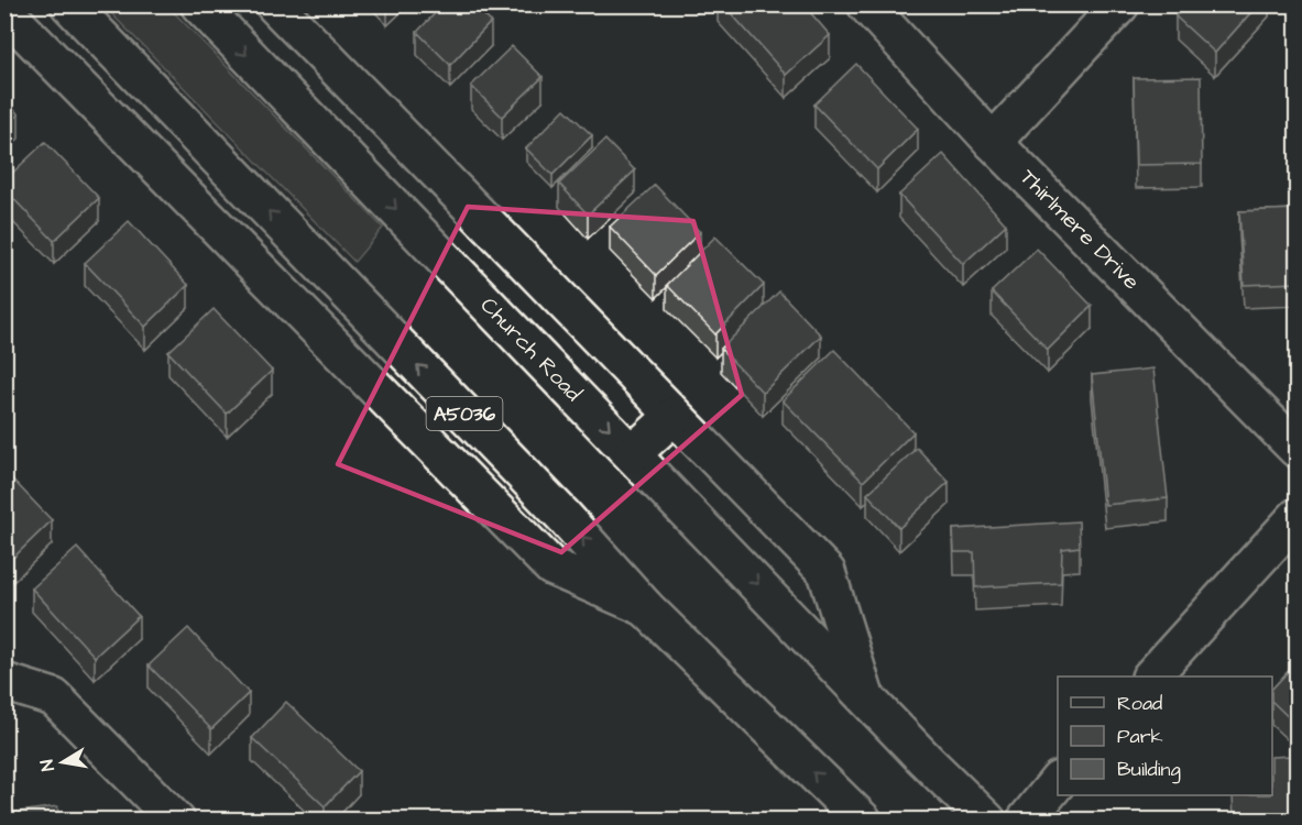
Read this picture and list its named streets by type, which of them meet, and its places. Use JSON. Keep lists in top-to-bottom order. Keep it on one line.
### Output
{"streets":{"main road":["Thirlmere Drive","Church Road","A5036"]},"legend":["Road","Park","Building"],"north":"left"}
